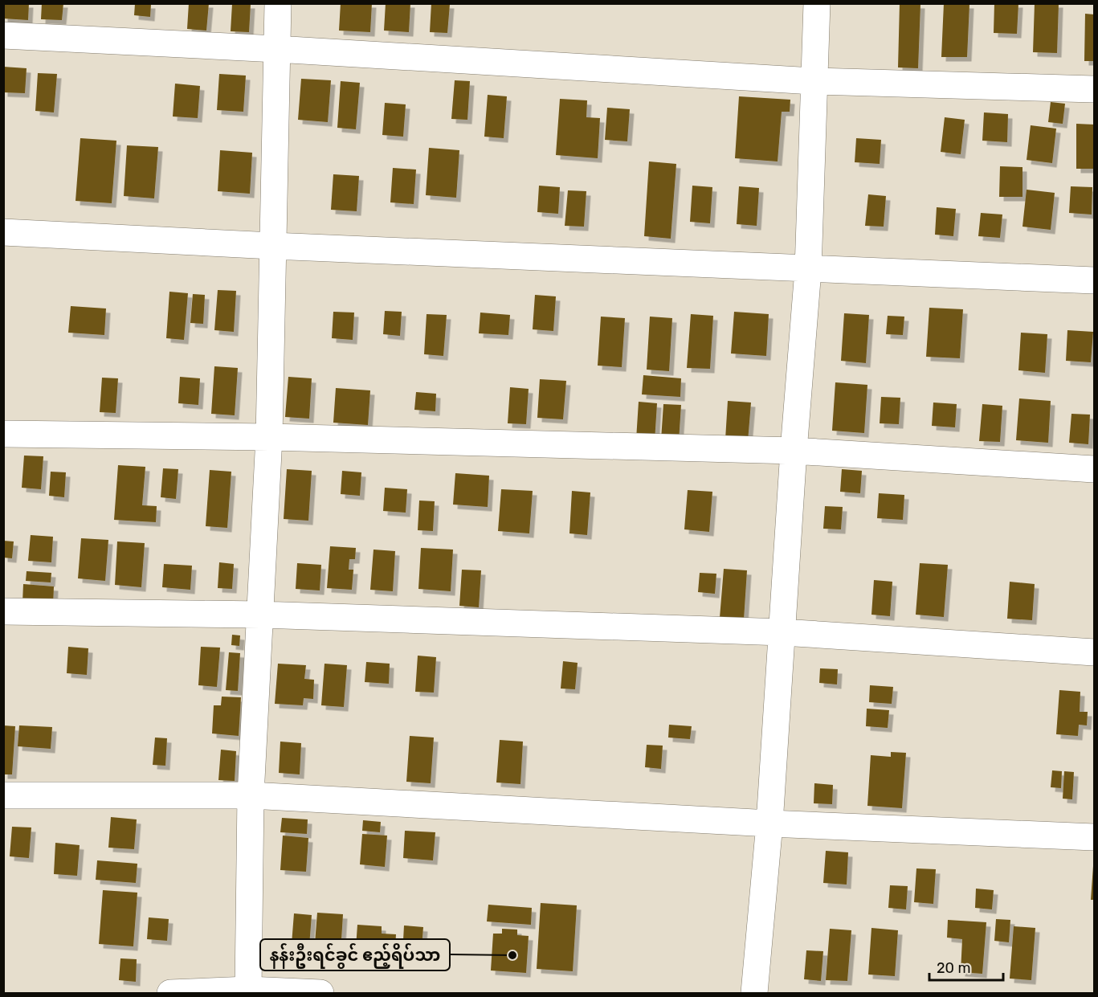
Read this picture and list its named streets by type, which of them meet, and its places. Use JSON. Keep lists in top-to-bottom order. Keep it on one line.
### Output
{"places":["နန်းဦးရင်ခွင် ဧည့်ရိပ်သာ"],"scale_bar":"20 m"}
